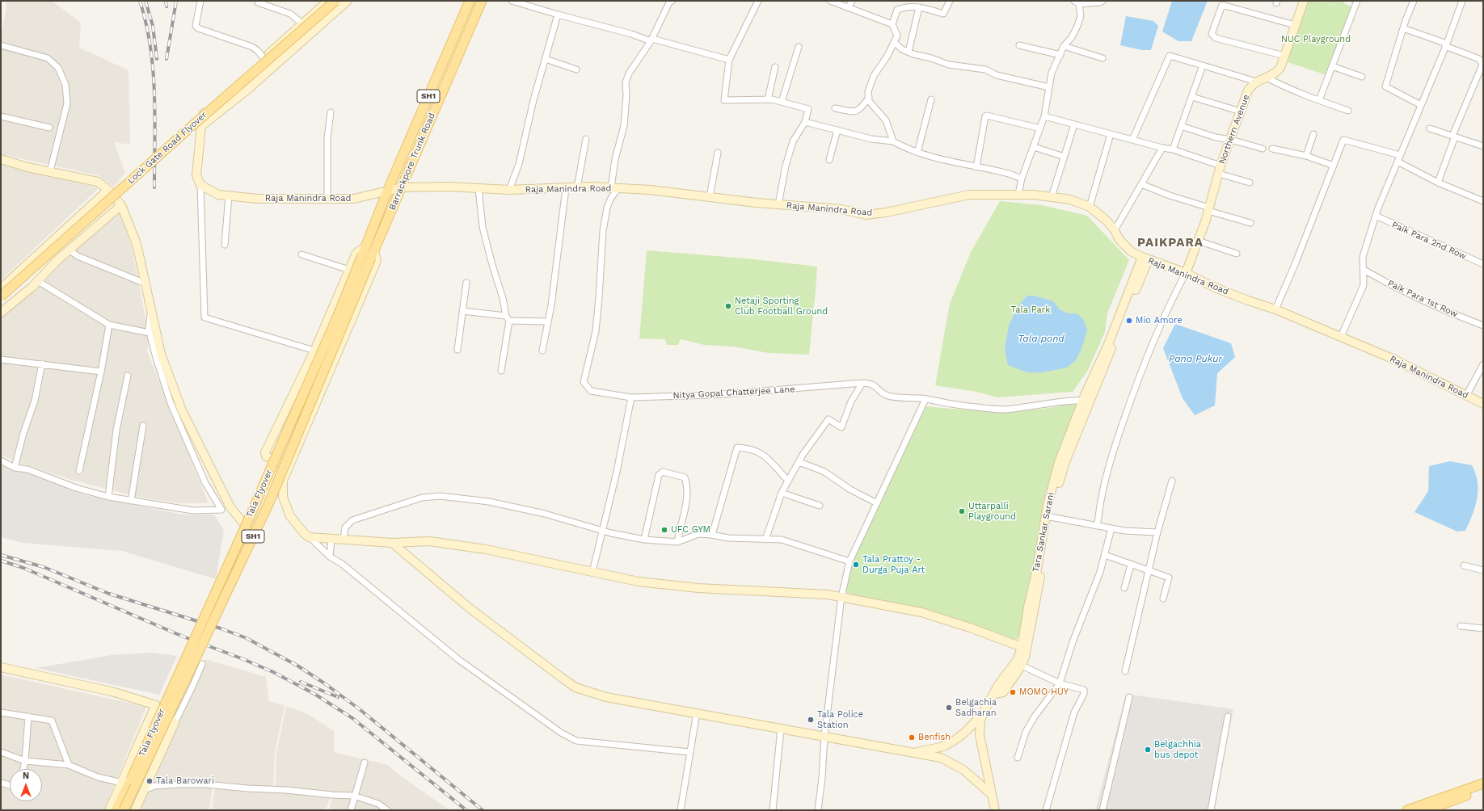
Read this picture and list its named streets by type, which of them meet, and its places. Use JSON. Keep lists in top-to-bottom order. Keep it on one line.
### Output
{"streets":{"main road":["SH1","Lock Gate Road Flyover","Barrackpore Trunk Road","Tala Flyover"],"street":["Northern Avenue","Raja Manindra Road","Paik Para 2nd Row","Paik Para 1st Row","Nitya Gopal Chatterjee Lane","Tara Sankar Sarani"]},"crossings":[["Northern Avenue","Raja Manindra Road"],["Barrackpore Trunk Road","Raja Manindra Road"],["Barrackpore Trunk Road","Tala Flyover"],["Raja Manindra Road","Nitya Gopal Chatterjee Lane"],["Raja Manindra Road","Tara Sankar Sarani"],["Nitya Gopal Chatterjee Lane","Tara Sankar Sarani"]],"districts":["PAIKPARA"],"water":["Tala pond","Pana Pukur"],"parks":["NUC Playground","Tala Park"],"places":["Netaji Sporting Club Football Ground","Mio Amore","Uttarpalli Playground","UFC GYM","Tala Prattoy - Durga Puja Art","MOMO HUY","Belgachia Sadharan","Tala Police Station","Benfish","Belgachhia bus depot","Tala Barowari"],"north":"top"}
